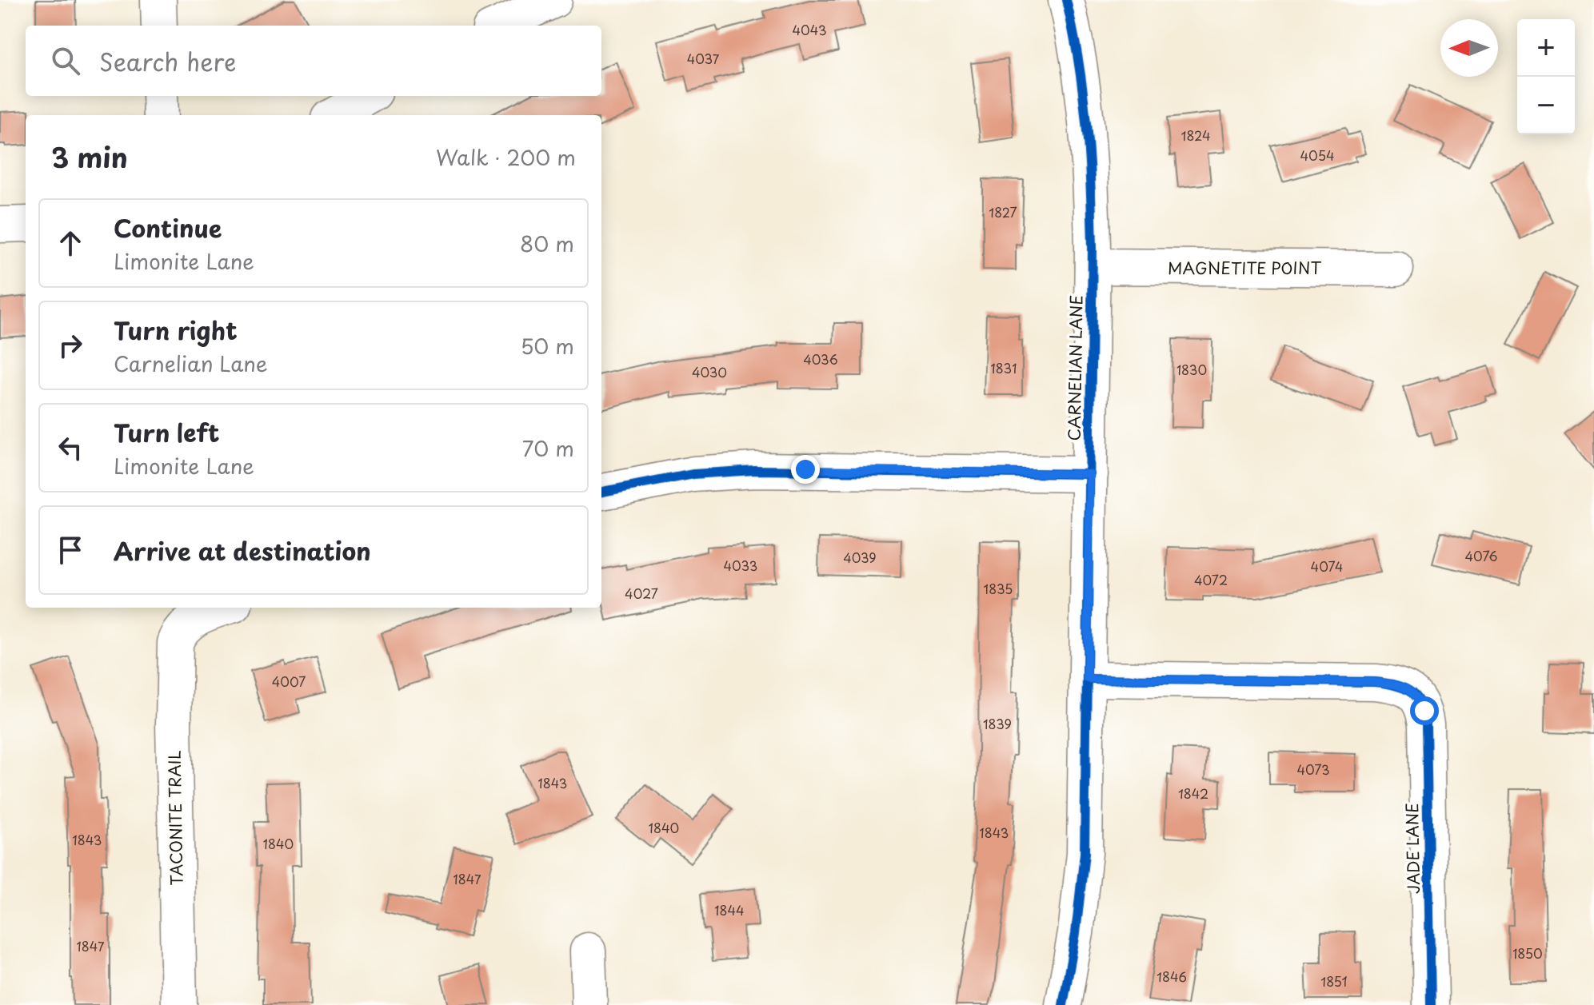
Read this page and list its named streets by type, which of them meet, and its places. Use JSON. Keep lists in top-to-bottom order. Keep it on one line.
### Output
{"streets":{"street":["MAGNETITE POINT","CARNELIAN LANE","TACONITE TRAIL","JADE LANE"]},"crossings":[["MAGNETITE POINT","CARNELIAN LANE"],["CARNELIAN LANE","JADE LANE"]],"house_numbers":["4043","4037","1824","4054","1827","4036","1831","1830","4030","4076","4039","4033","4074","4072","1835","4027","4007","1839","4073","1843","1842","1840","1843","1843","1840","1847","1844","1847","1850","1846","1851"],"north":"left","page":{"map_buttons":["+","−"],"search":"Search here","heading":["3 min","Walk · 200 m"],"list":[["Continue","Limonite Lane","80 m"],["Turn right","Carnelian Lane","50 m"],["Turn left","Limonite Lane","70 m"],"Arrive at destination"]}}
